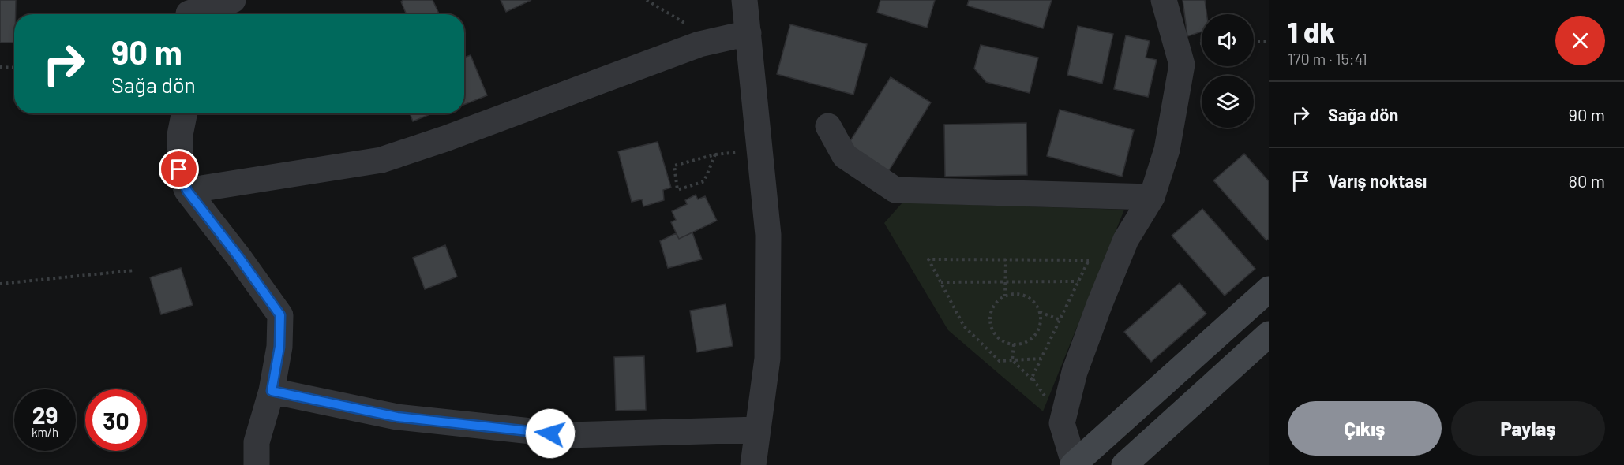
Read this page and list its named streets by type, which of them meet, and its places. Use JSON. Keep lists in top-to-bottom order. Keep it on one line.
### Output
{"page":{"heading":["1 dk","170 m · 15:41"],"turn":["90 m","Sağa dön"],"list":[{"name":"Sağa dön","value":"90 m"},{"name":"Varış noktası","value":"80 m"}],"speed":"29 km/h","limit":"30","buttons":["Çıkış","Paylaş"]}}
